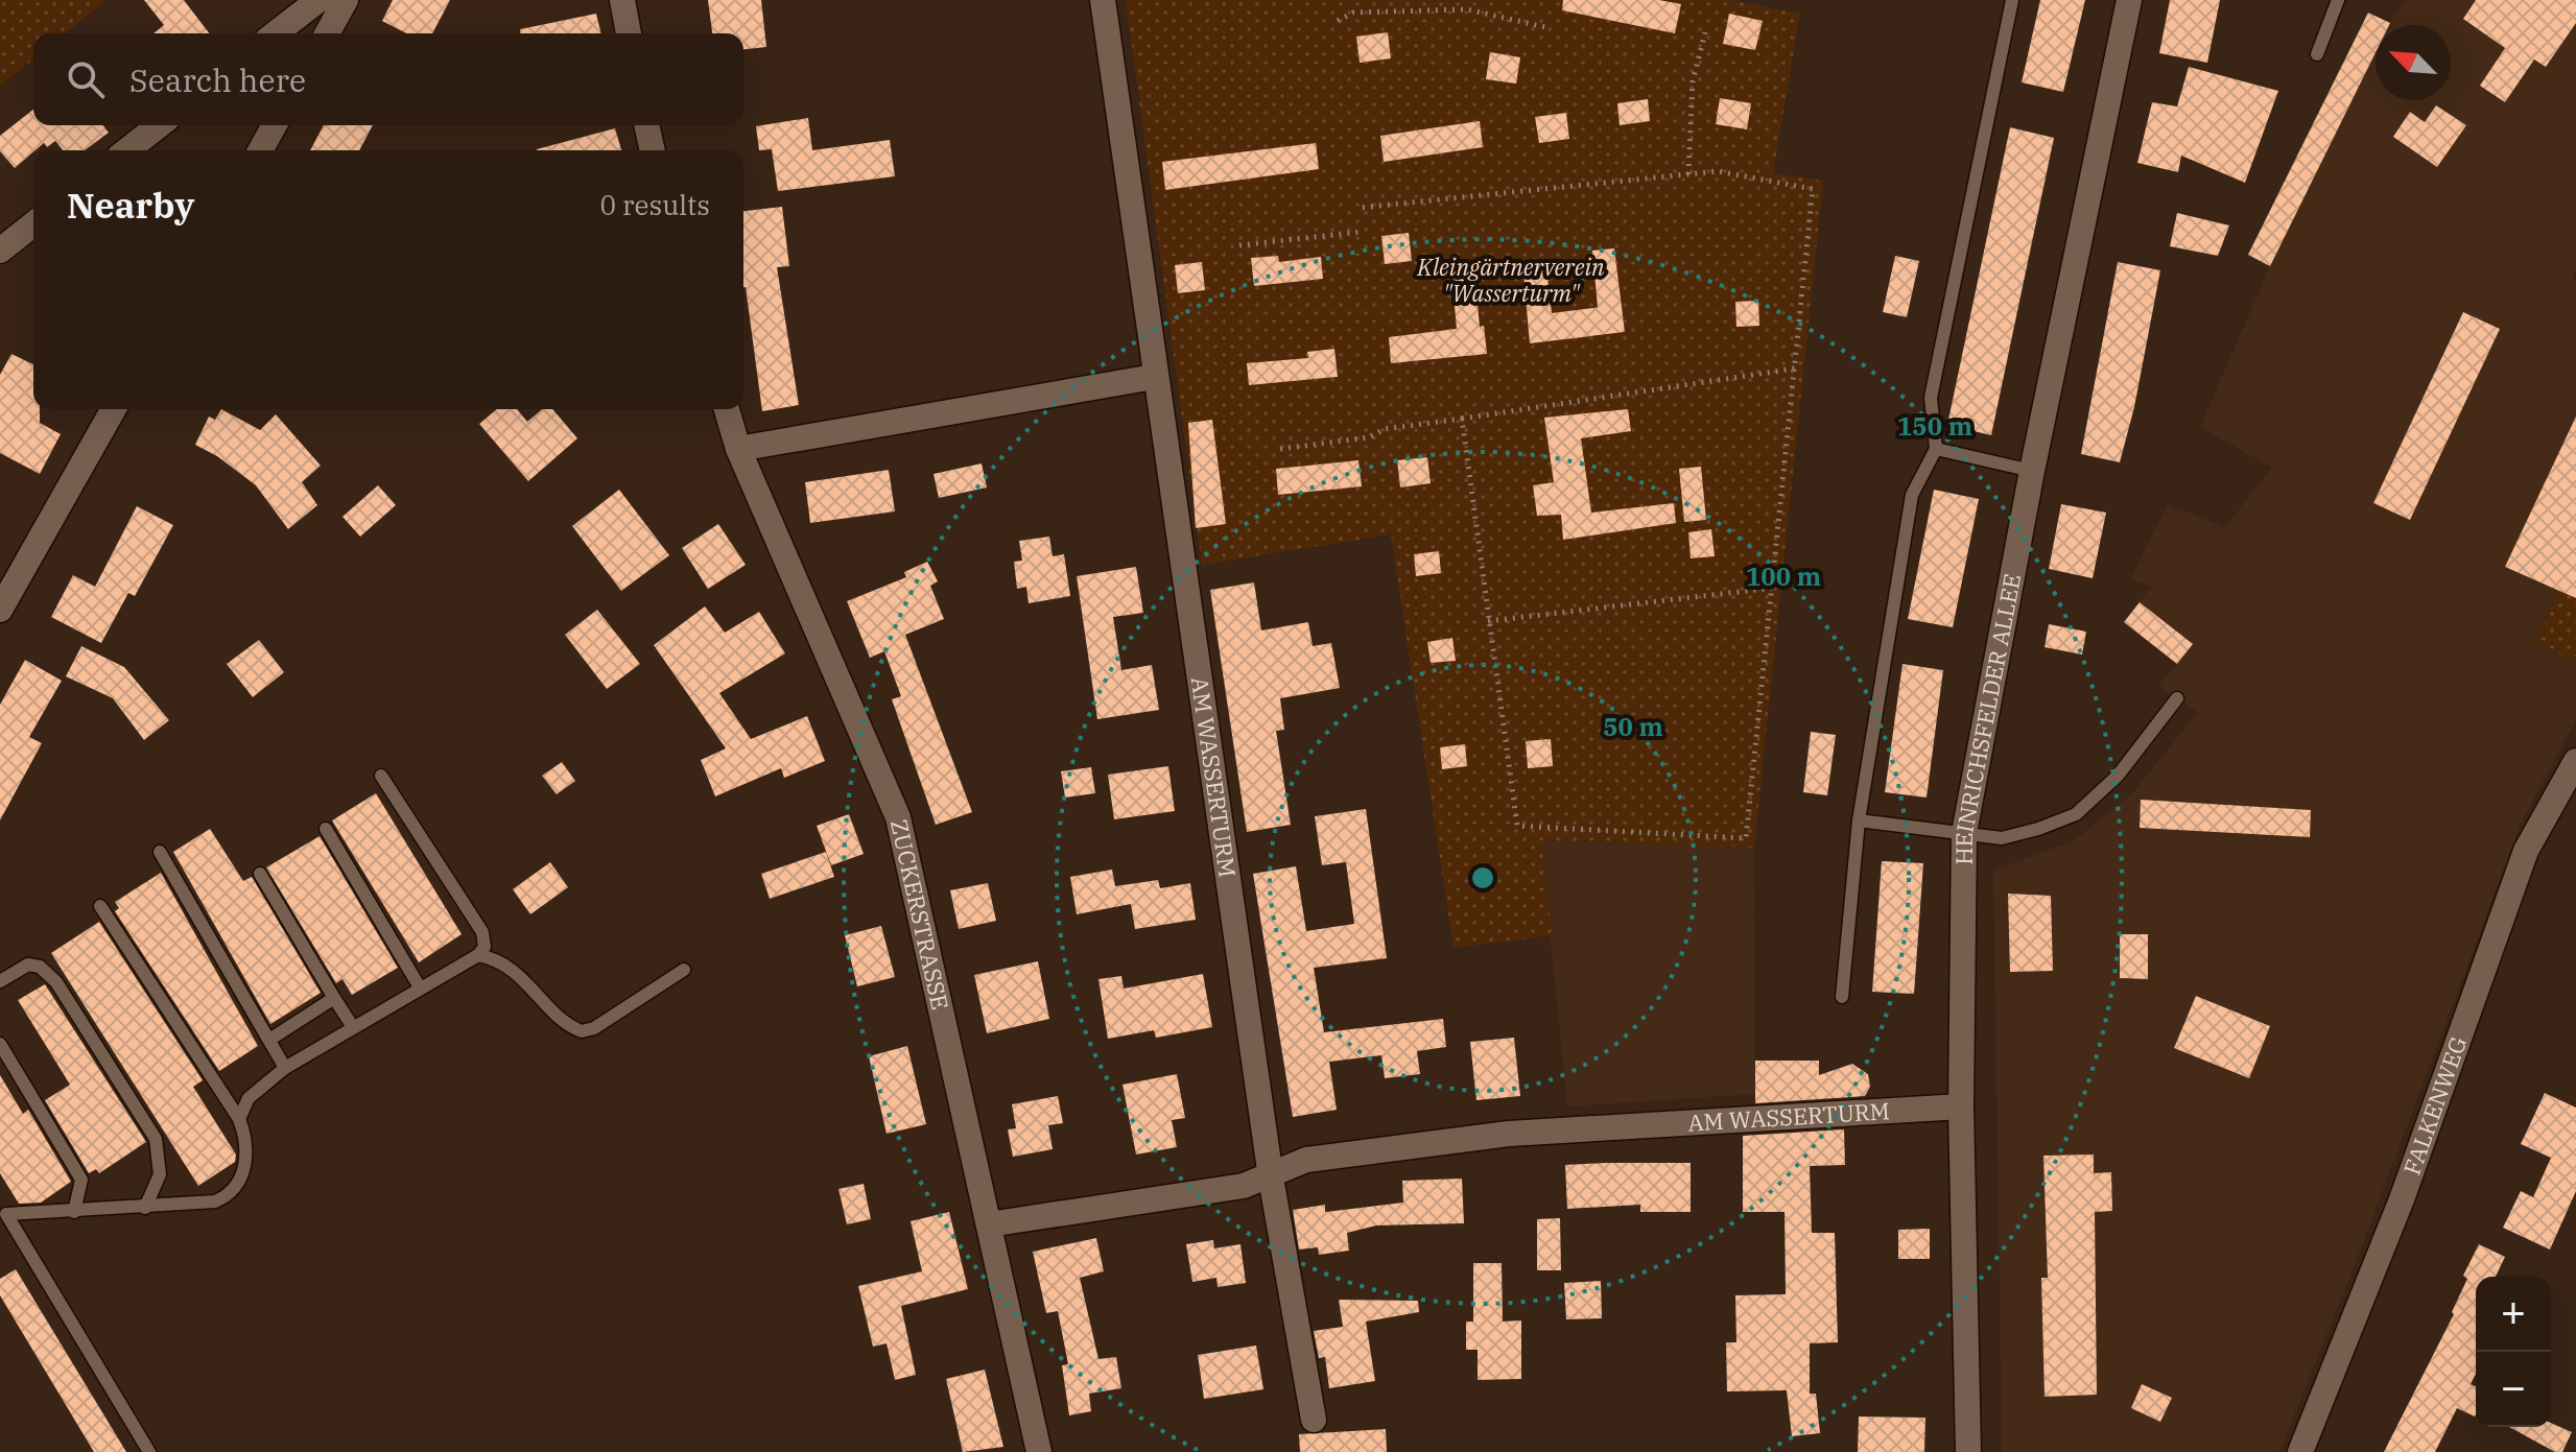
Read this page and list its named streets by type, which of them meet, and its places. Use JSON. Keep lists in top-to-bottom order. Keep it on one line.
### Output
{"streets":{"street":["HEINRICHSFELDER ALLEE","AM WASSERTURM","ZUCKERSTRASSE","FALKENWEG"]},"crossings":[["HEINRICHSFELDER ALLEE","AM WASSERTURM"],["AM WASSERTURM","ZUCKERSTRASSE"]],"parks":["Kleingärtnerverein \"Wasserturm\""],"north":"top left","page":{"search":"Search here","heading":["Nearby","0 results"],"map_buttons":["+","−"]},"rings":["150 m","100 m","50 m"]}
